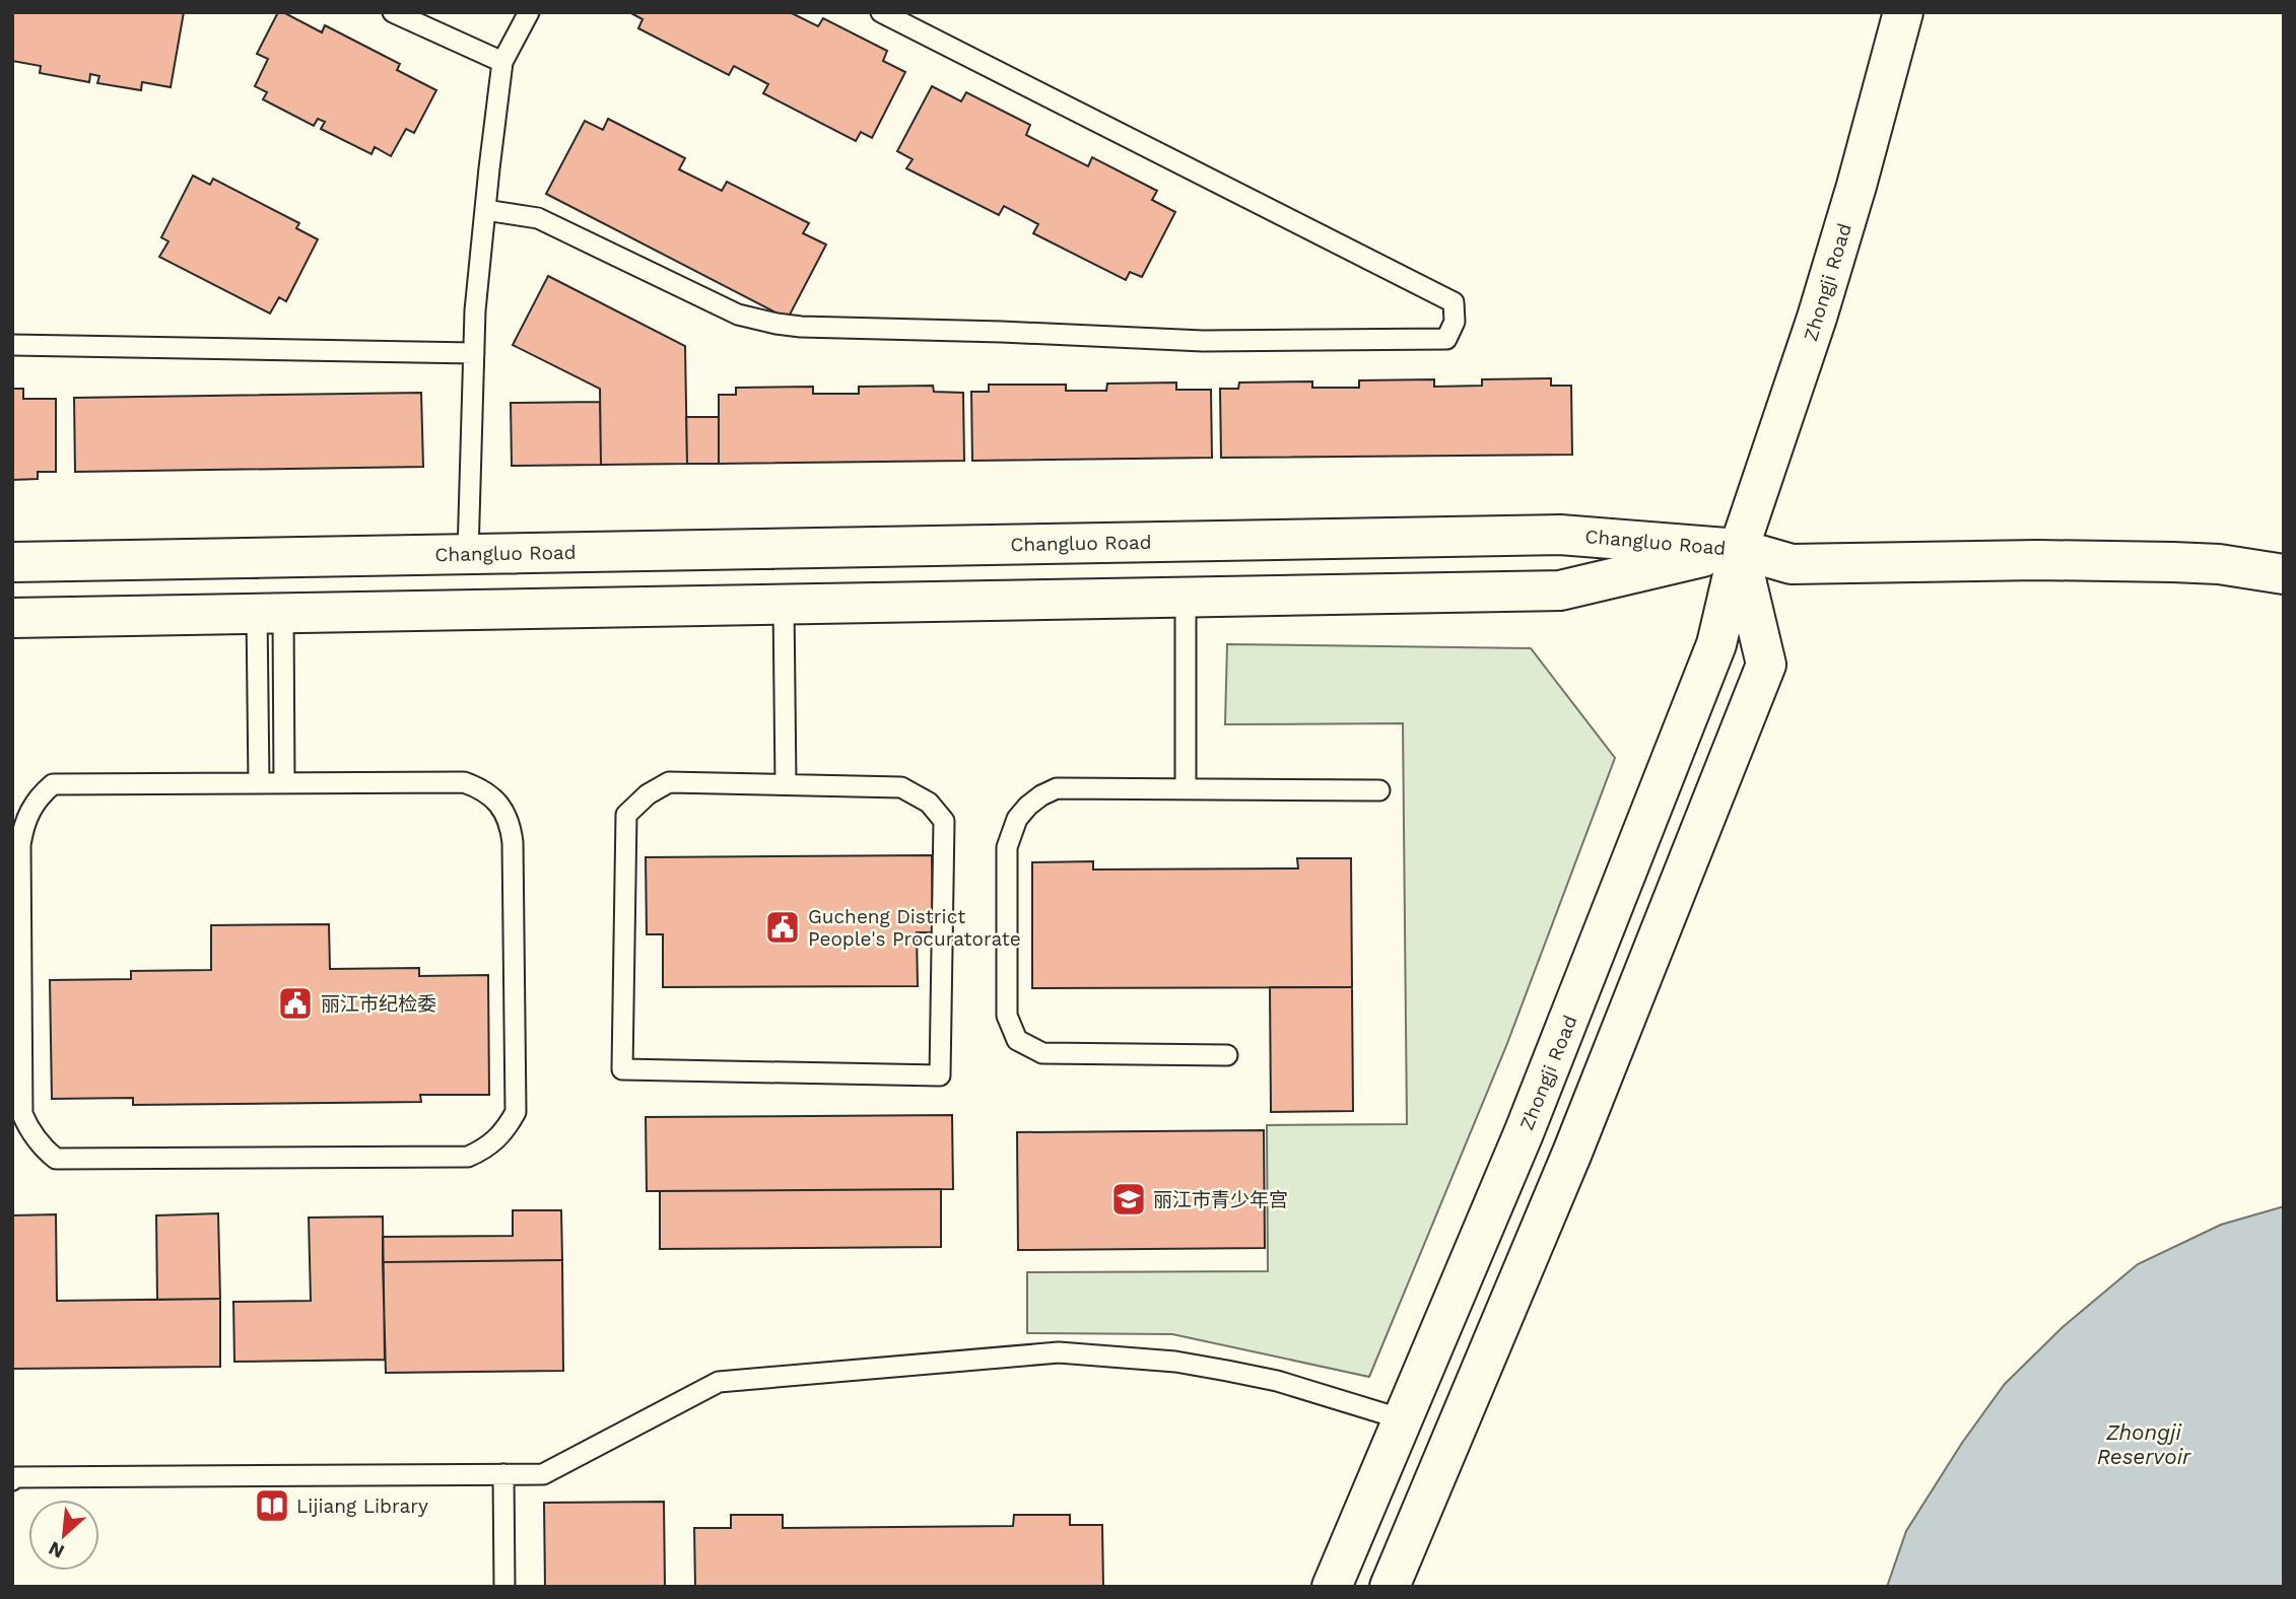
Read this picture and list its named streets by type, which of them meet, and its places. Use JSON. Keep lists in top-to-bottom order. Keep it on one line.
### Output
{"streets":{"street":["Zhongji Road","Changluo Road"]},"crossings":[["Zhongji Road","Changluo Road"]],"water":["Zhongji Reservoir"],"places":{"public building":["Gucheng District People's Procuratorate","丽江市纪检委"],"school or university":["丽江市青少年宫"],"library":["Lijiang Library"]},"north":"bottom left"}
